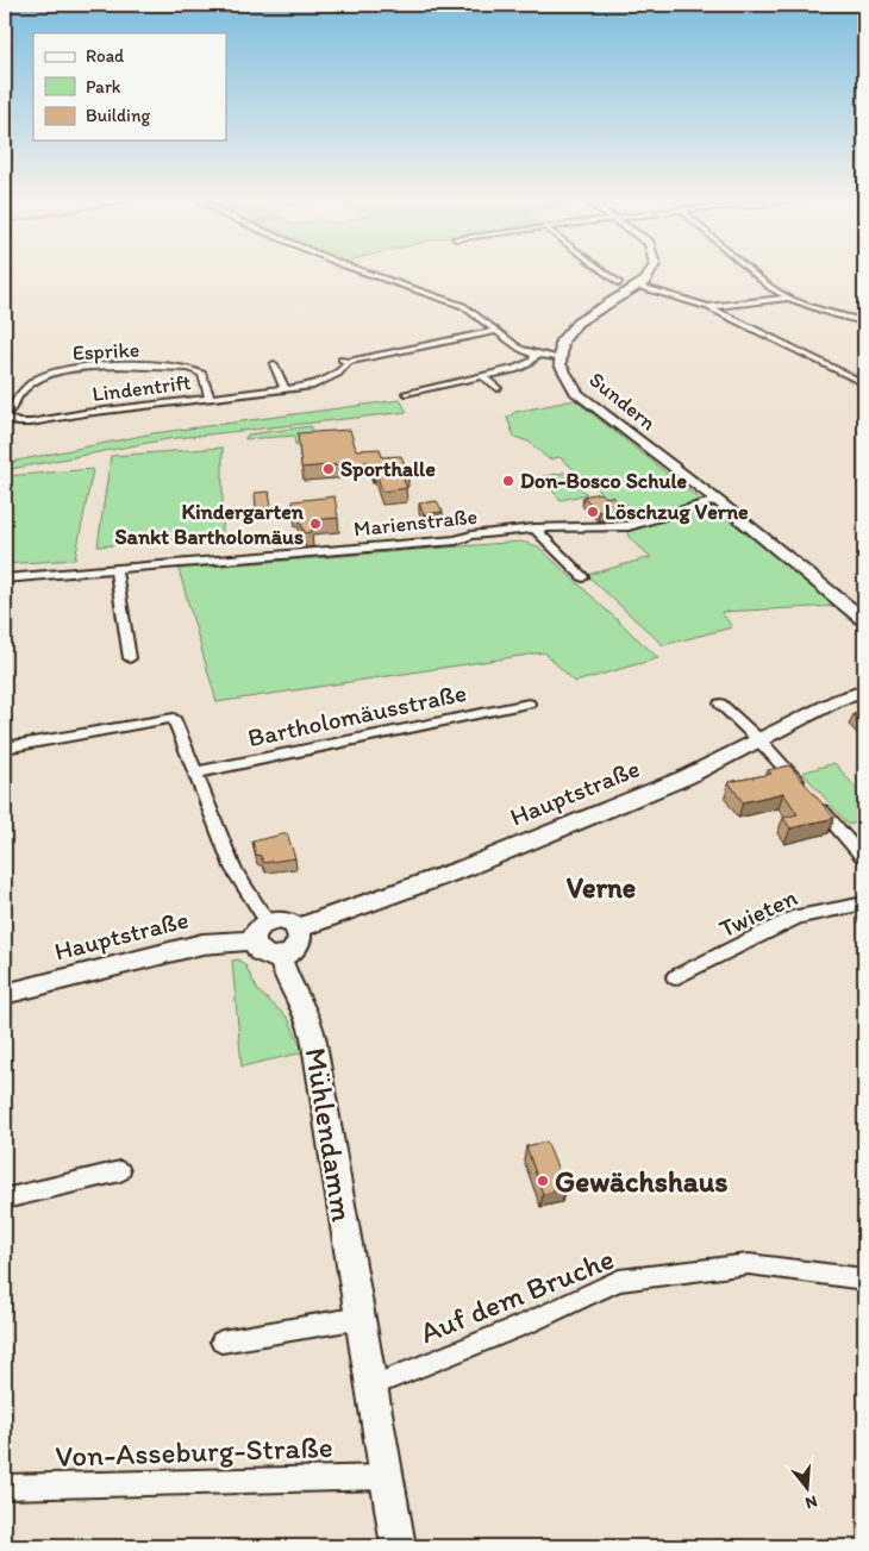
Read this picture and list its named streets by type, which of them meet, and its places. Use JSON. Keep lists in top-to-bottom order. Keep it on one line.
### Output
{"streets":{"street":["Esprike","Lindentrift","Sundern","Marienstraße","Bartholomäusstraße","Hauptstraße","Twieten","Mühlendamm","Auf dem Bruche","Von-Asseburg-Straße"]},"crossings":[["Esprike","Lindentrift"],["Sundern","Marienstraße"],["Hauptstraße","Mühlendamm"],["Mühlendamm","Auf dem Bruche"],["Mühlendamm","Von-Asseburg-Straße"]],"districts":["Verne"],"places":["Sporthalle","Don-Bosco Schule","Löschzug Verne","Kindergarten Sankt Bartholomäus","Gewächshaus"],"legend":["Road","Park","Building"],"north":"bottom"}
